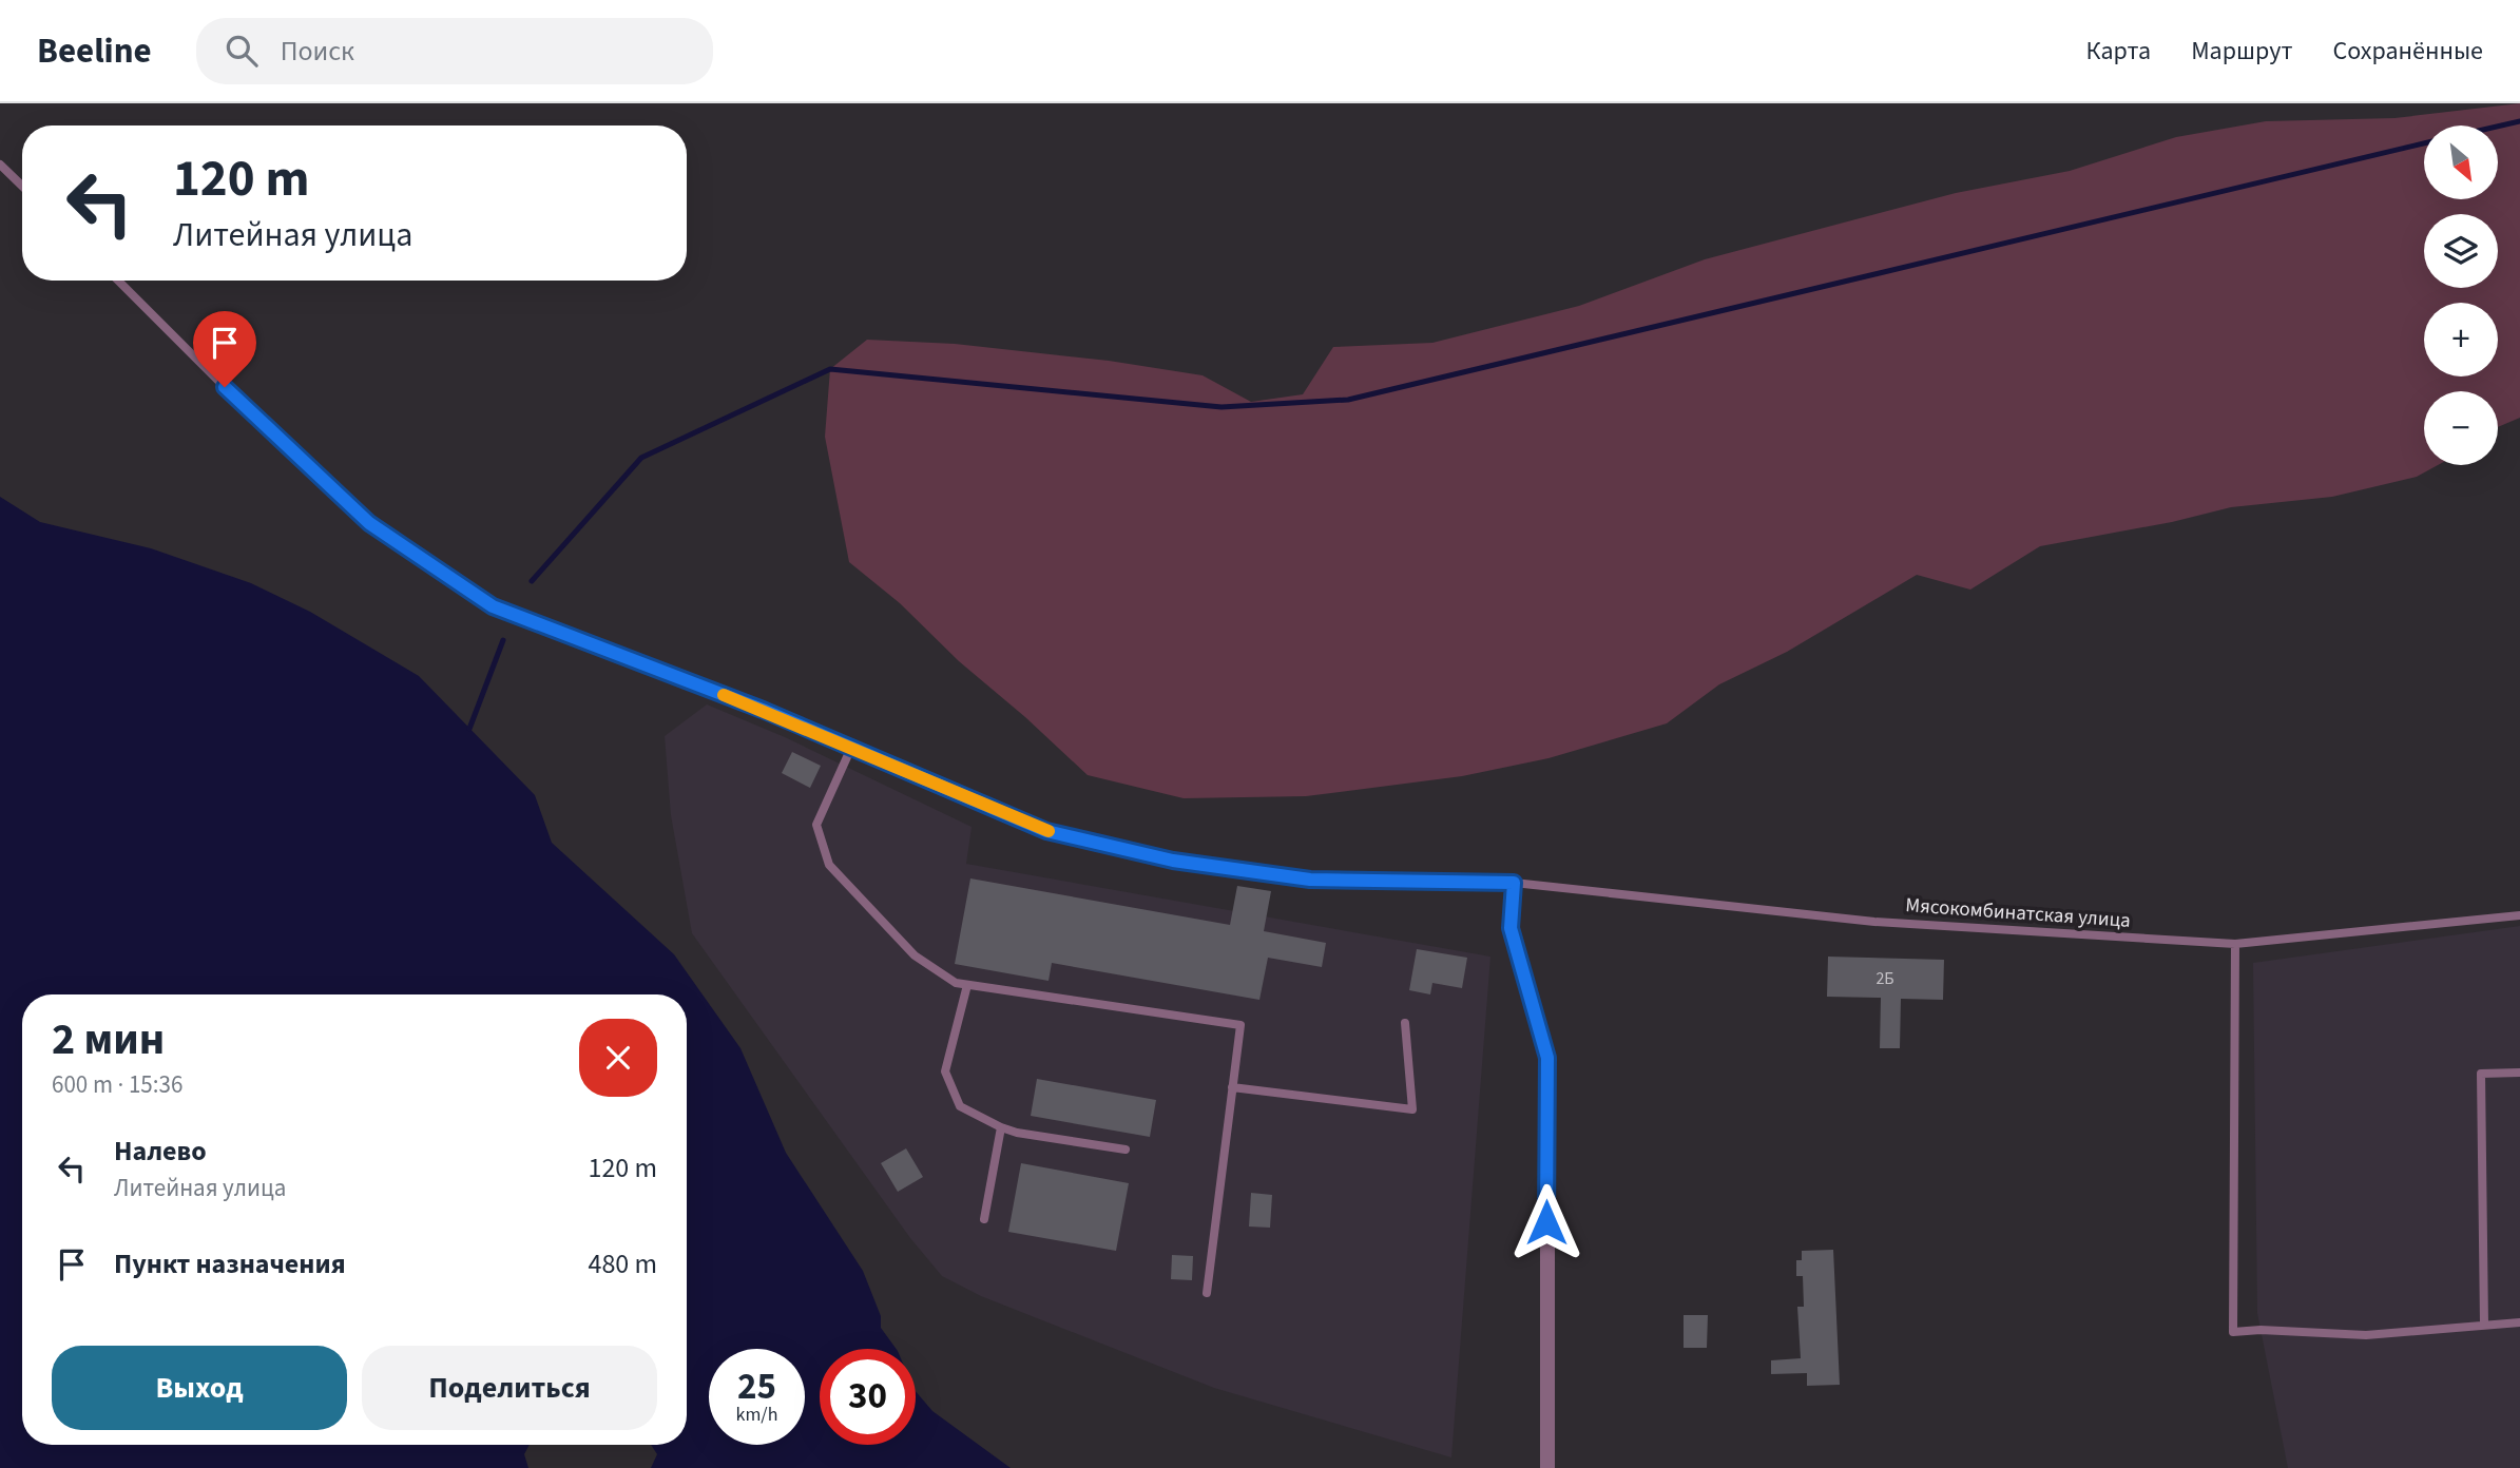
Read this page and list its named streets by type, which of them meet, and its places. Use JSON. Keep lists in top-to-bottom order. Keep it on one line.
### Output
{"streets":{"lane":["Мясокомбинатская улица"]},"house_numbers":["2Б"],"north":"bottom right","page":{"header":"Beeline","search":"Поиск","nav":["Карта","Маршрут","Сохранённые"],"map_buttons":["+","−"],"turn":["120 m","Литейная улица"],"heading":["2 мин","600 m · 15:36"],"list":[{"name":"Налево","note":"Литейная улица","value":"120 m"},{"name":"Пункт назначения","value":"480 m"}],"buttons":["Выход","Поделиться"],"speed":"25 km/h","limit":"30"}}
